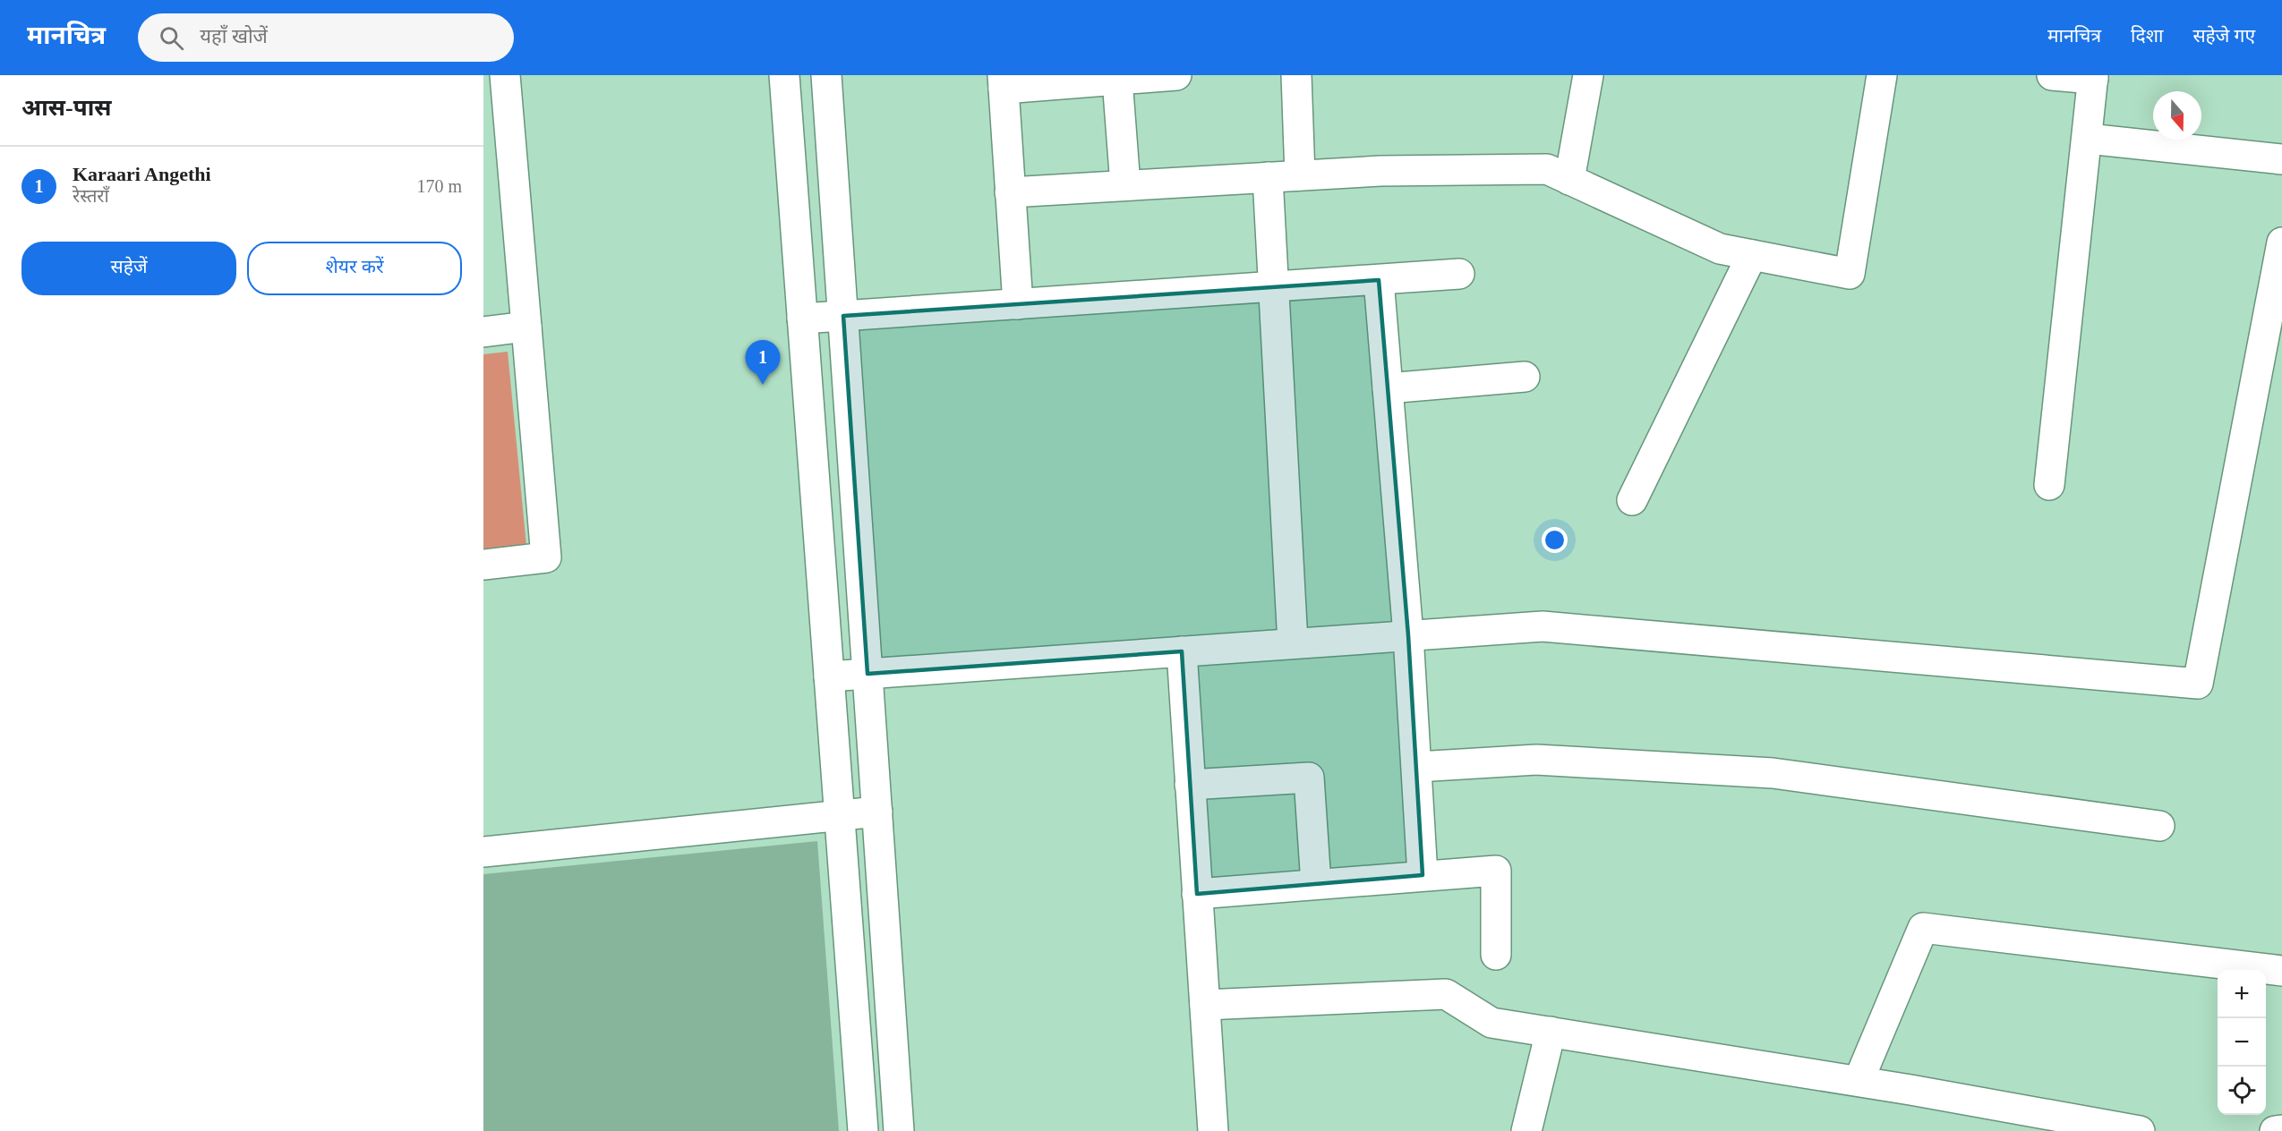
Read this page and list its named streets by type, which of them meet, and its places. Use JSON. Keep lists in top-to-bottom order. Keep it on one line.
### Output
{"north":"bottom","page":{"header":"मानचित्र","search":"यहाँ खोजें","nav":["मानचित्र","दिशा","सहेजे गए"],"heading":"आस-पास","list":[{"mark":"1","name":"Karaari Angethi","note":"रेस्तराँ","value":"170 m"}],"buttons":["सहेजें","शेयर करें"],"pins":"1","map_buttons":["+","−"]}}
